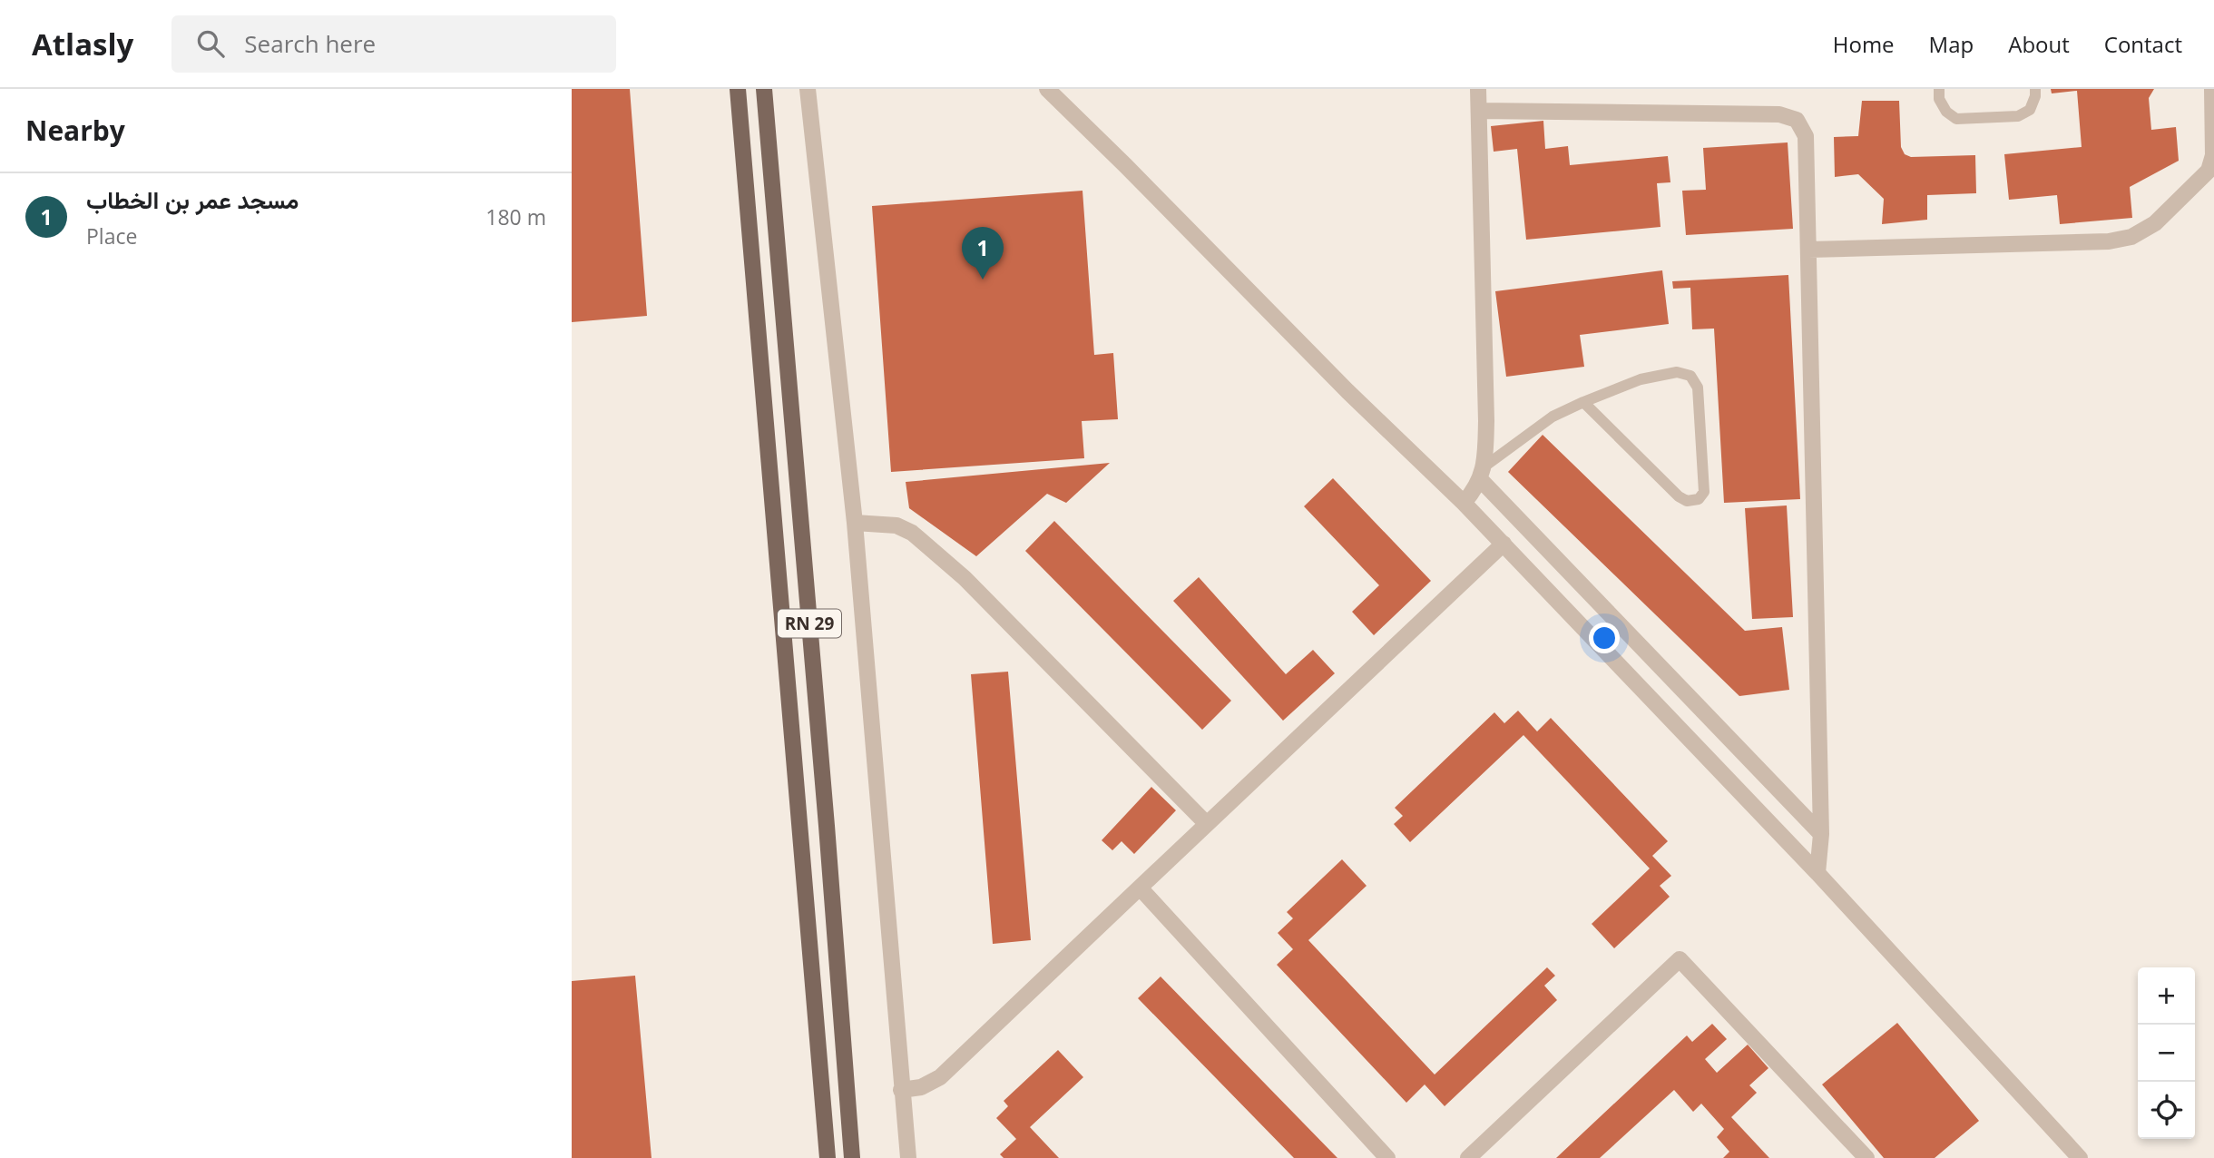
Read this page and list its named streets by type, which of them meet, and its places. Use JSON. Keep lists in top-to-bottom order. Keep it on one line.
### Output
{"streets":{"main road":["RN 29"]},"page":{"header":"Atlasly","search":"Search here","nav":["Home","Map","About","Contact"],"heading":"Nearby","list":[{"mark":"1","name":"مسجد عمر بن الخطاب","note":"Place","value":"180 m"}],"pins":"1","map_buttons":["+","−"]}}
